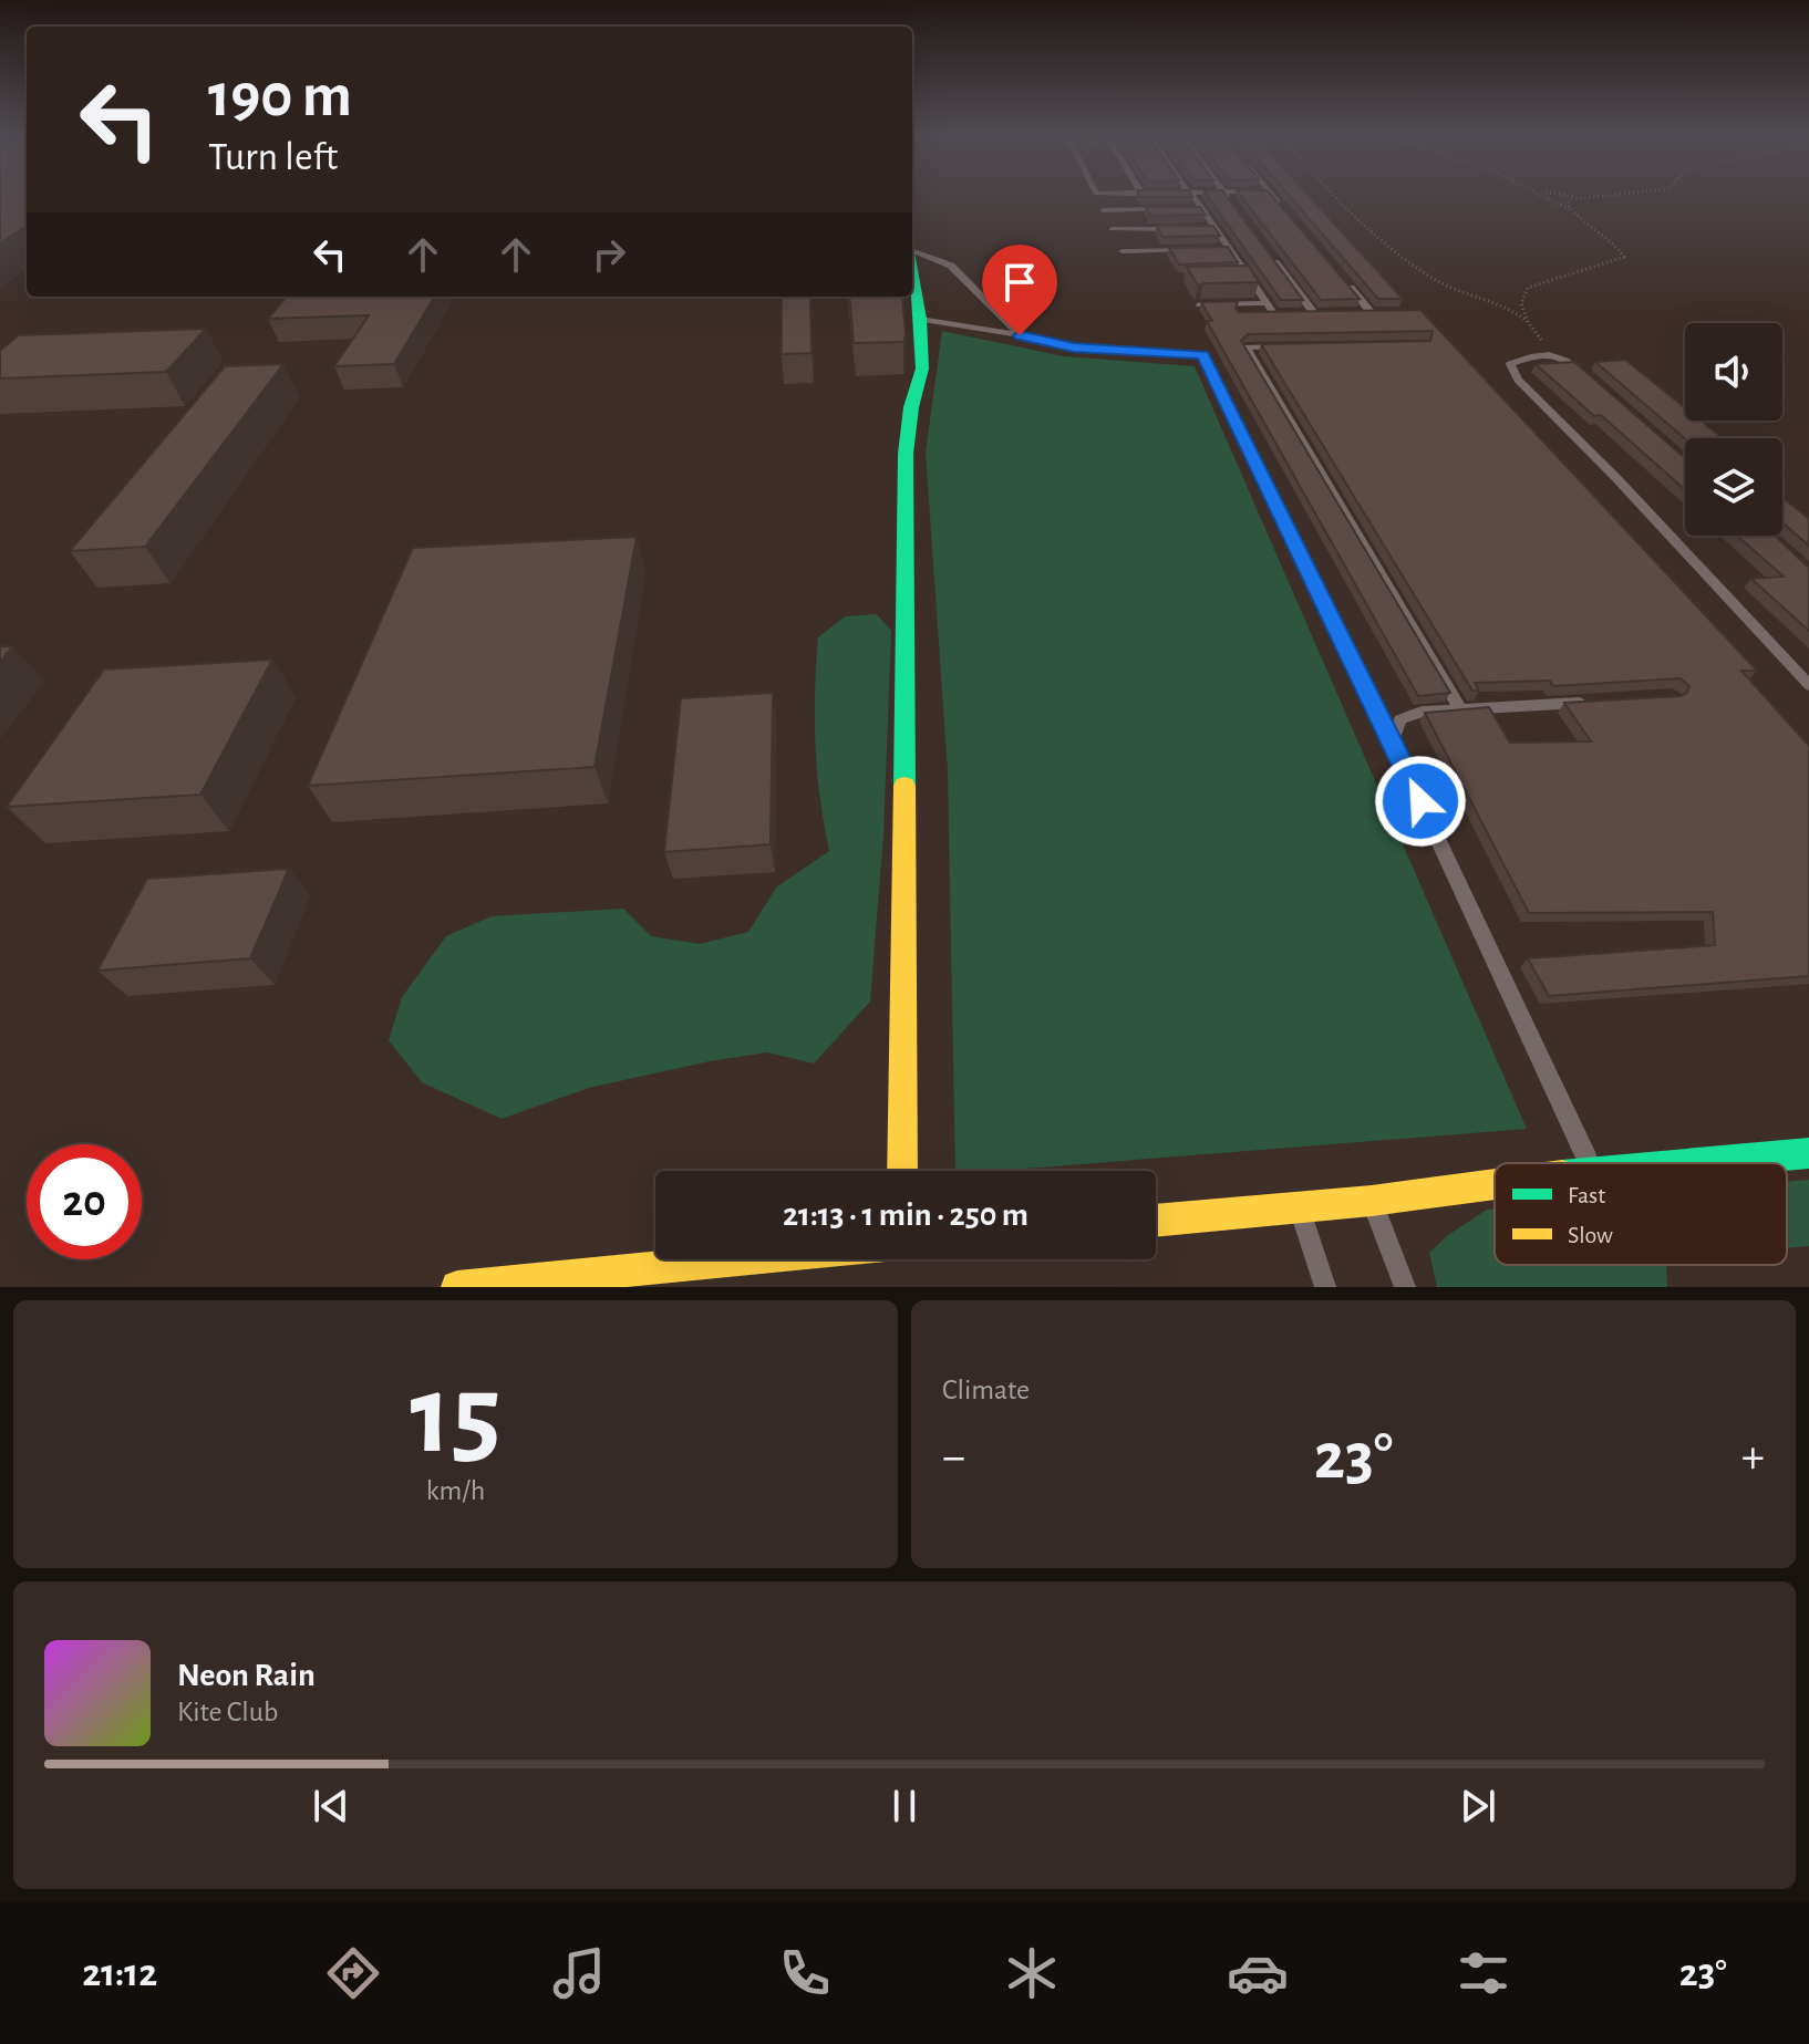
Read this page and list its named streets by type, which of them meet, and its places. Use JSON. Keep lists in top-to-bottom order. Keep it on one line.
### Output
{"legend":["Fast","Slow"],"page":{"turn":["190 m","Turn left"],"limit":"20","trip":"21:13 · 1 min · 250 m","tile":[["15","km/h"],"Climate"],"heat":["−","23°","+"],"song":["Neon Rain","Kite Club"],"tabs":["21:12","23°"]}}
